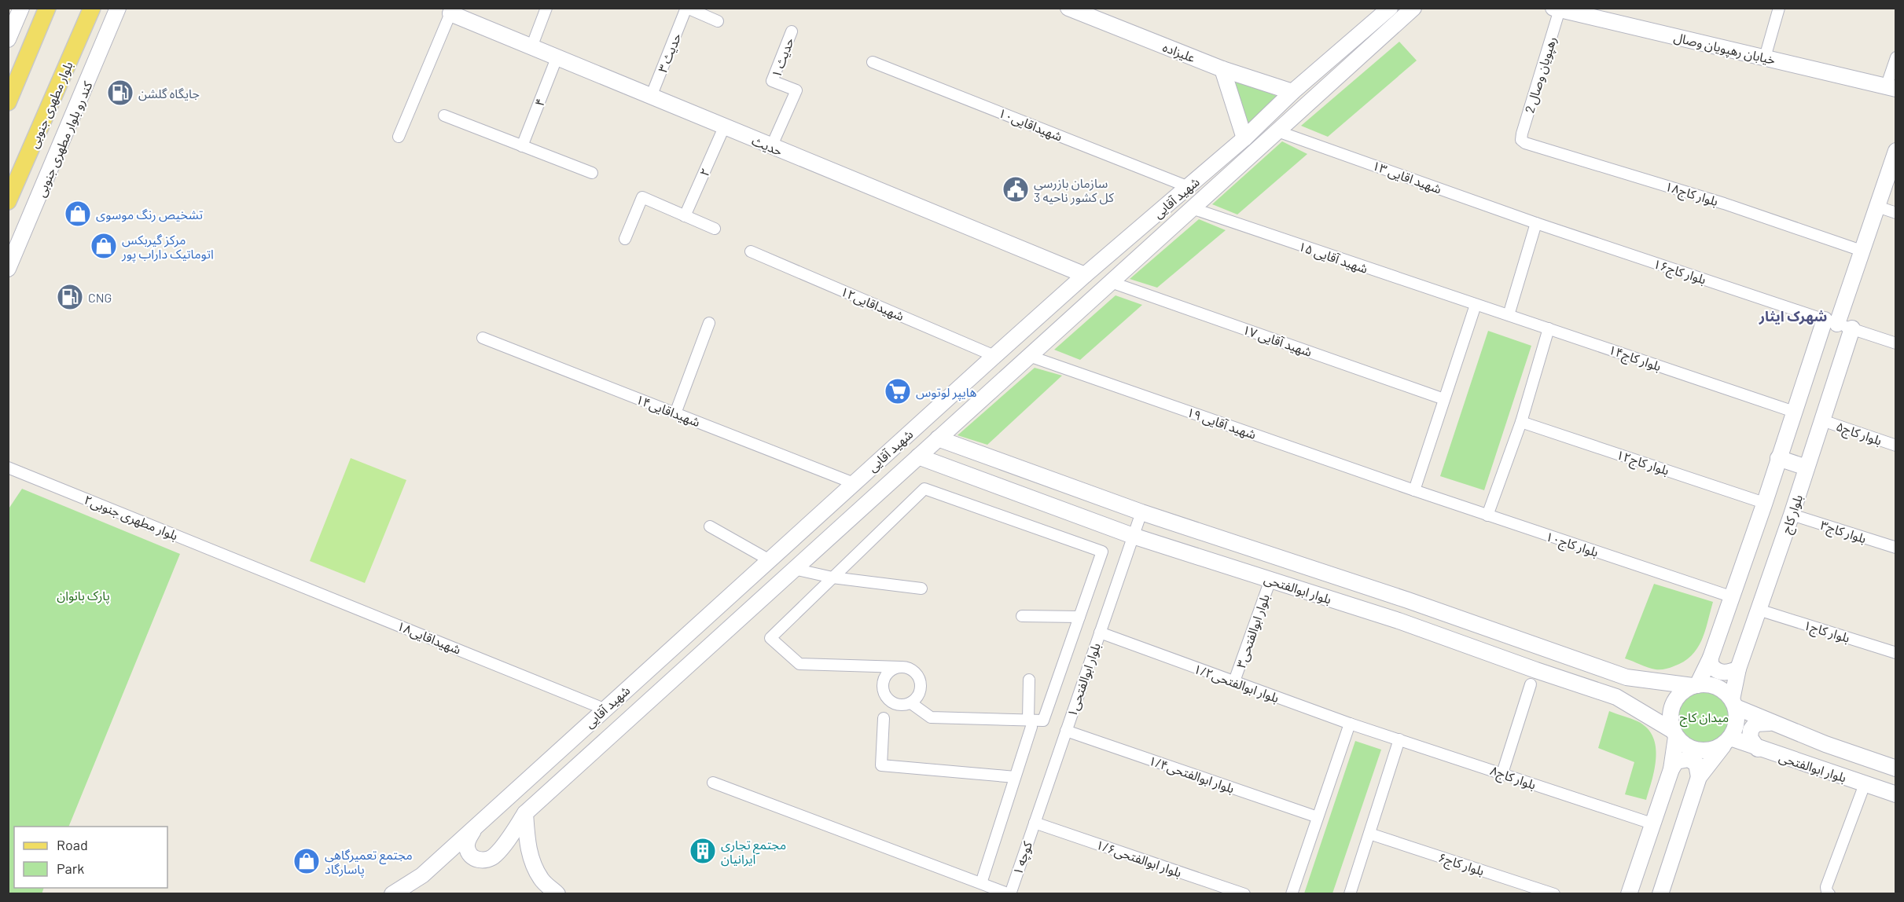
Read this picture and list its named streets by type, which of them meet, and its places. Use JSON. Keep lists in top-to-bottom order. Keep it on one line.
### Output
{"streets":{"main road":["بلوار مطهری جنوبی"],"street":["خیابان رهپویان وصال","علیزاده","حدیث ۳","حدیث ۱","2 رهپویان وصال","۴","شهیداقایی۱۰","کند رو بلوار مطهری جنوبی","حدیث","۲","شهید اقایی ۱۳","بلوار کاج۱۸","شهید آقایی","شهید آقایی ۱۵","بلوار کاج۱۶","شهیداقایی۱۲","شهید آقایی ۱۷","بلوار کاج۱۴","شهیداقایی۱۴","شهید آقایی ۱۹","بلوار کاج۵","بلوار کاج۱۲","بلوار کاج","بلوار مطهری جنوبی۲","بلوار کاج۳","بلوار کاج۱۰","بلوار ابوالفتحی","۳بلوار ابوالفتحی","بلوار کاج۱","شهیداقایی۱۸","بلوار ابوالفتحی۱","بلوار ابوالفتحی۱/۲","بلوار ابوالفتحی۱/۴","بلوار کاج۸","کوچه ۱","بلوار ابوالفتحی۱/۶","بلوار کاج۶"]},"crossings":[["خیابان رهپویان وصال","2 رهپویان وصال"],["علیزاده","شهید آقایی"],["حدیث ۳","حدیث"],["حدیث ۱","حدیث"],["2 رهپویان وصال","بلوار کاج۱۸"],["۴","حدیث"],["شهیداقایی۱۰","شهید آقایی"],["حدیث","۲"],["حدیث","شهید آقایی"],["شهید اقایی ۱۳","شهید آقایی"],["شهید اقایی ۱۳","بلوار کاج۱۶"],["شهید آقایی","شهید آقایی ۱۵"],["شهید آقایی","شهیداقایی۱۲"],["شهید آقایی","شهید آقایی ۱۷"],["شهید آقایی","شهیداقایی۱۴"],["شهید آقایی","شهید آقایی ۱۹"],["شهید آقایی","بلوار ابوالفتحی"],["شهید آقایی","شهیداقایی۱۸"],["شهید آقایی ۱۵","بلوار کاج۱۴"],["بلوار کاج۱۶","بلوار کاج"],["شهید آقایی ۱۹","بلوار کاج۱۰"],["بلوار کاج۵","بلوار کاج"],["بلوار کاج","بلوار کاج۳"],["بلوار کاج","بلوار ابوالفتحی"],["بلوار کاج","بلوار کاج۱"],["بلوار مطهری جنوبی۲","شهیداقایی۱۸"],["بلوار ابوالفتحی","۳بلوار ابوالفتحی"],["بلوار ابوالفتحی","بلوار ابوالفتحی۱"],["۳بلوار ابوالفتحی","بلوار ابوالفتحی۱/۲"],["بلوار ابوالفتحی۱","بلوار ابوالفتحی۱/۲"],["بلوار ابوالفتحی۱","بلوار ابوالفتحی۱/۴"],["بلوار ابوالفتحی۱","کوچه ۱"],["بلوار ابوالفتحی۱","بلوار ابوالفتحی۱/۶"],["بلوار ابوالفتحی۱/۲","بلوار کاج۸"],["کوچه ۱","بلوار ابوالفتحی۱/۶"]],"districts":["شهرک ایثار"],"parks":["پارک بانوان","میدان کاج"],"places":{"fuel station":["جایگاه گلشن","CNG"],"public building":["سازمان بازرسی کل کشور ناحیه 3"],"shop":["تشخیص رنگ موسوی","مرکز گیربکس اتوماتیک داراب پور","مجتمع تعمیرگاهی پاسارگاد"],"supermarket":["هایپر لوتوس"],"building":["مجتمع تجاری ایرانیان"]},"legend":["Road","Park"]}
